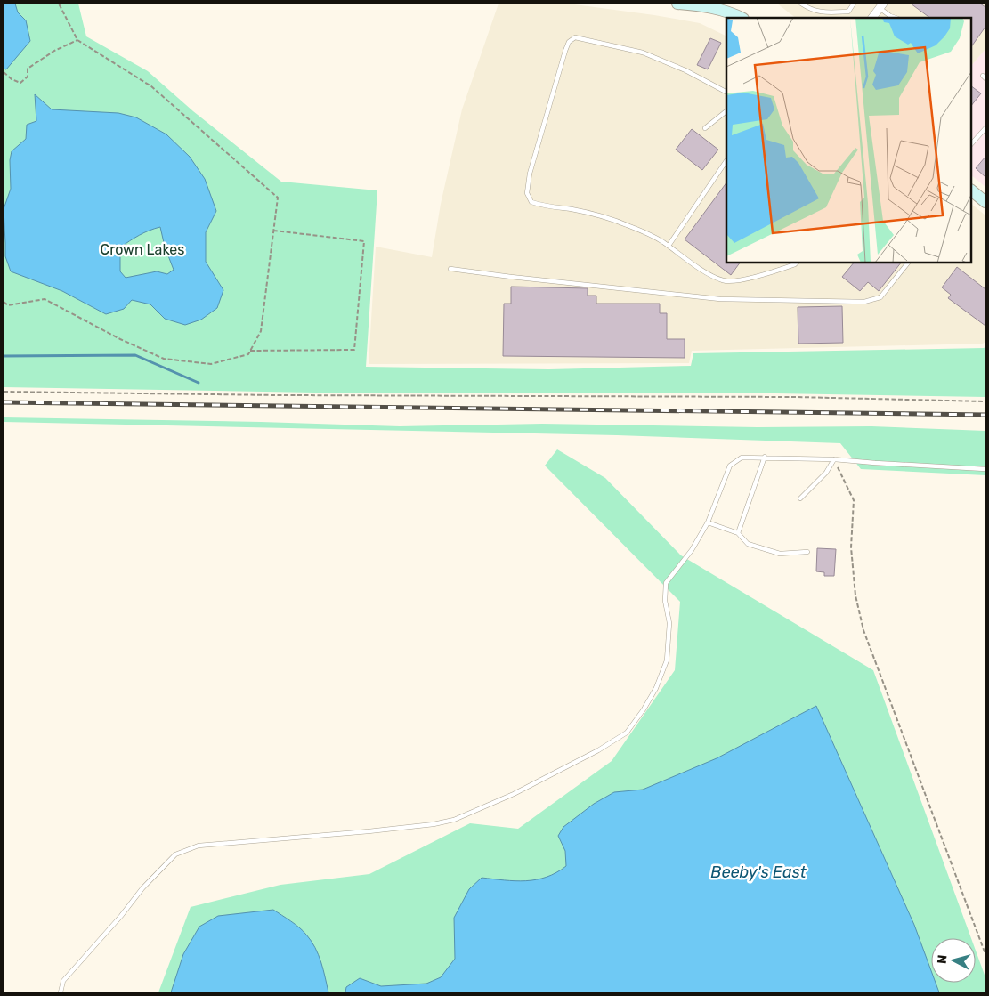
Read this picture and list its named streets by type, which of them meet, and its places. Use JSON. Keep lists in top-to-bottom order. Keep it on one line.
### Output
{"water":["Beeby's East"],"parks":["Crown Lakes"],"north":"left"}
